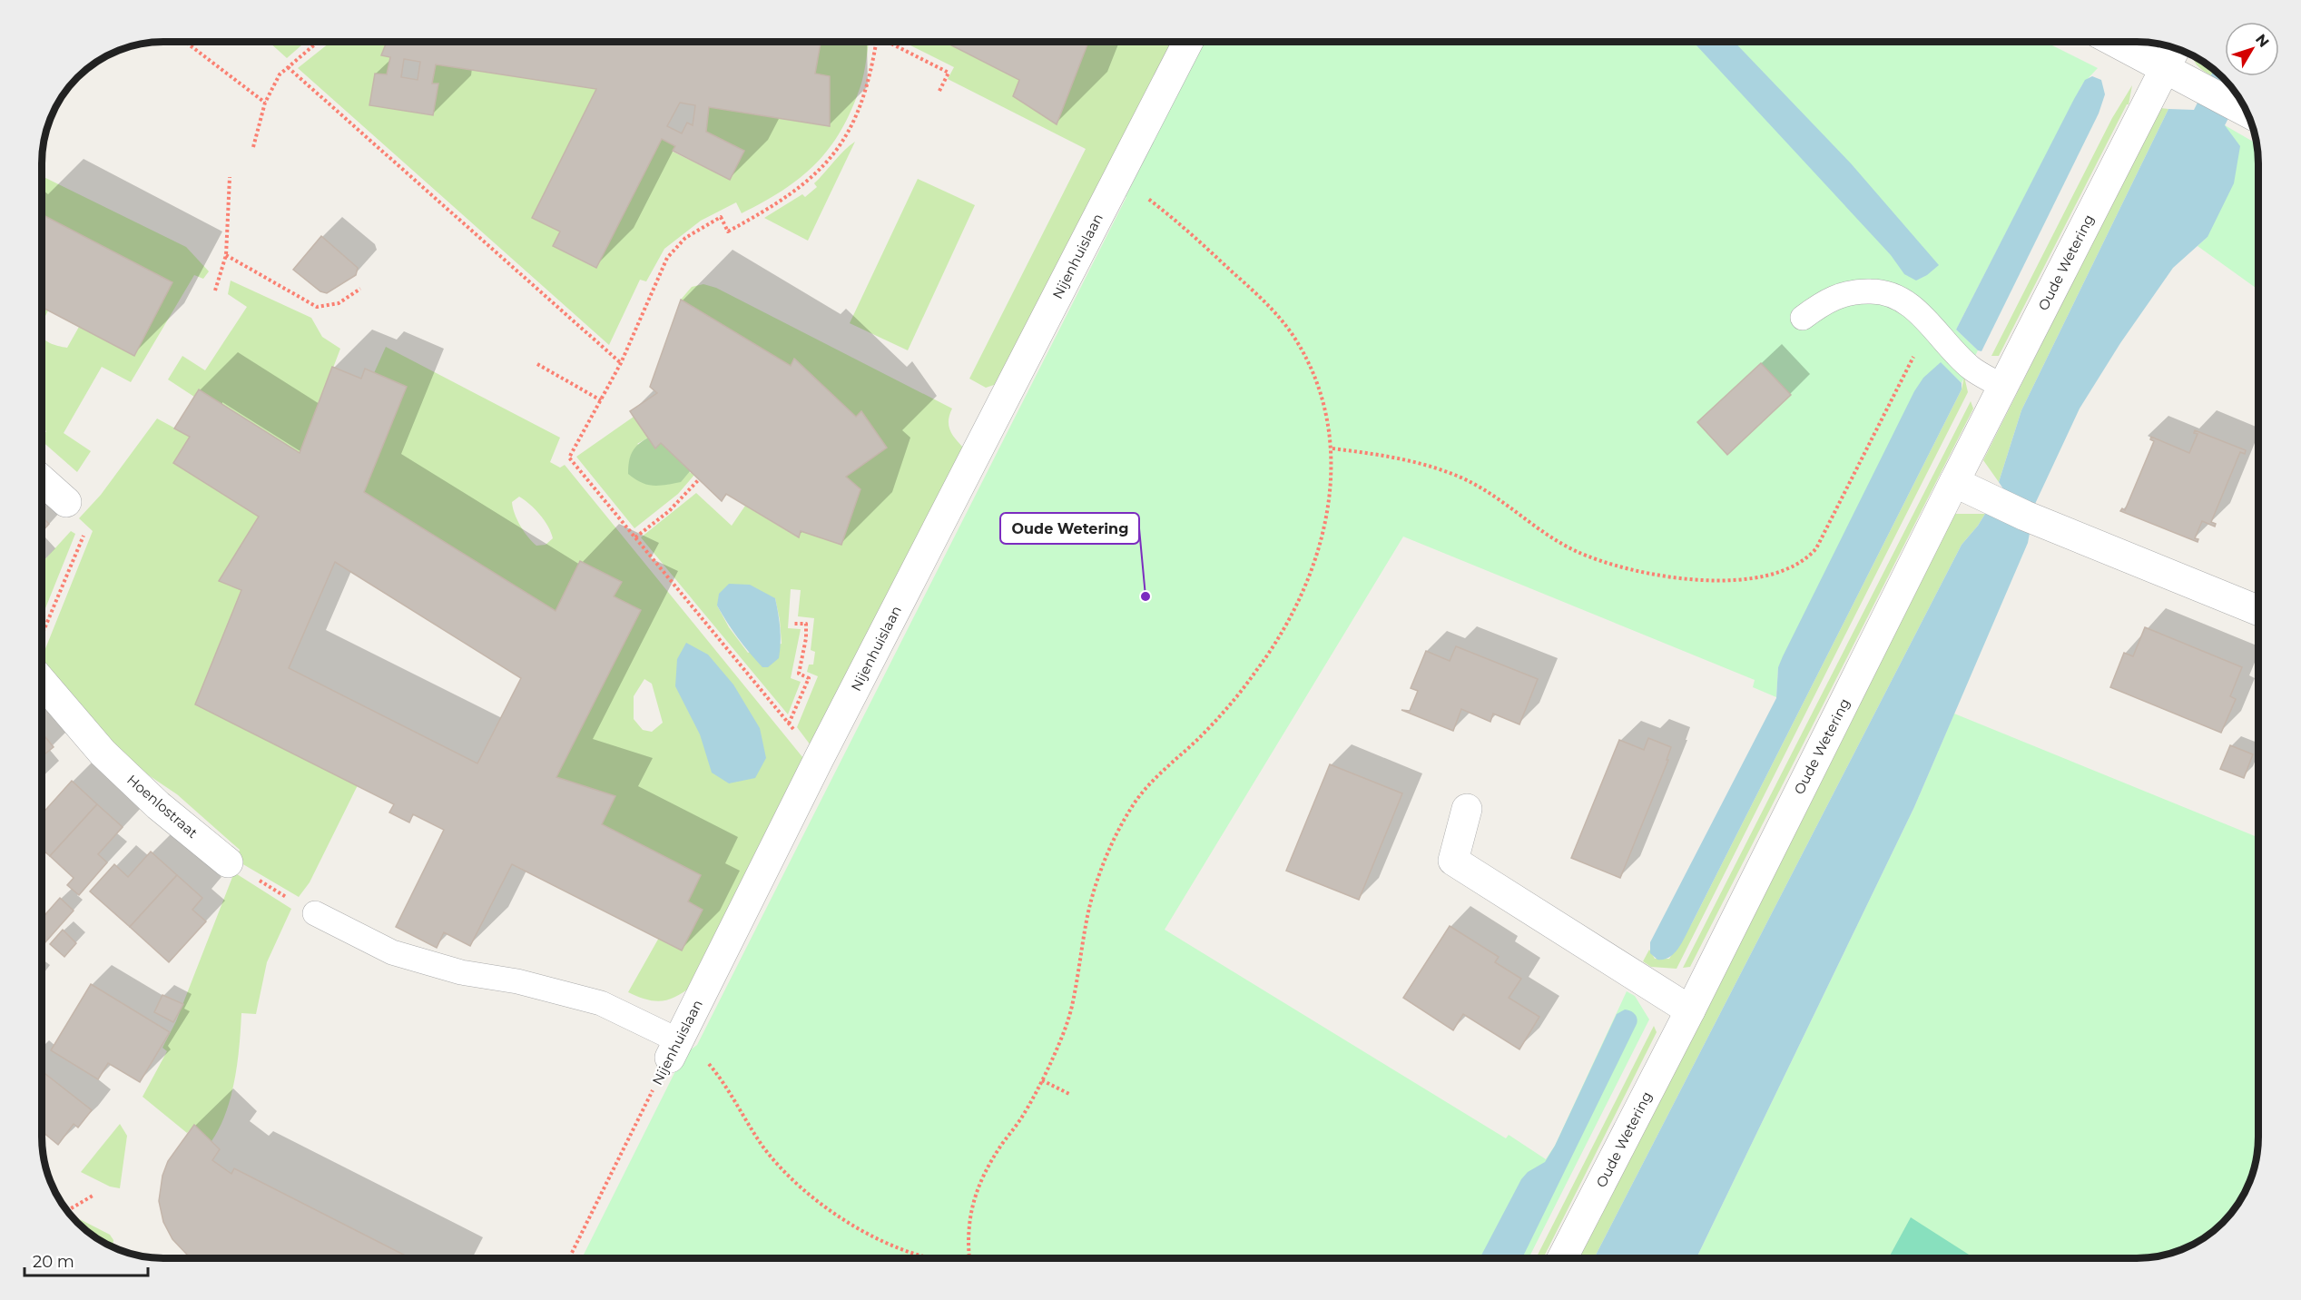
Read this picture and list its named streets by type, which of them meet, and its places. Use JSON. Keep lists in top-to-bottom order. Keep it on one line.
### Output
{"streets":{"street":["Nijenhuislaan","Oude Wetering","Hoenlostraat"]},"places":["Oude Wetering"],"scale_bar":"20 m","north":"top right"}
